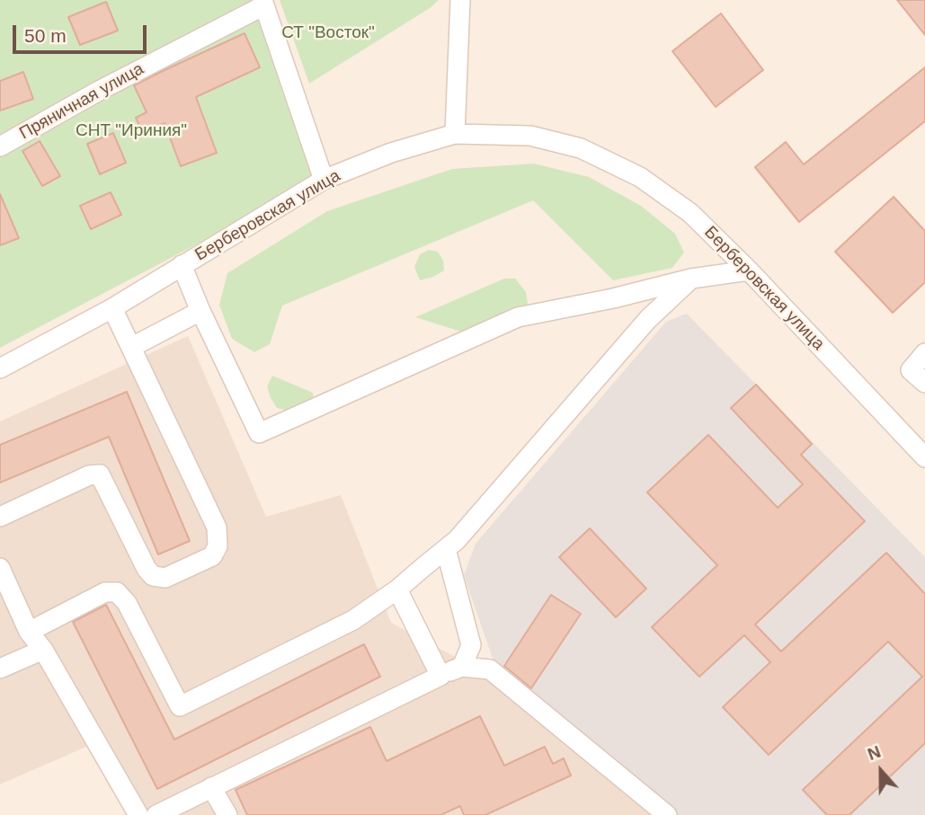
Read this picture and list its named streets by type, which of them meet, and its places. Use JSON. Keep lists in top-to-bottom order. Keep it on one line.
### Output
{"streets":{"street":["Пряничная улица","Берберовская улица"]},"parks":["СТ \"Восток\"","СНТ \"Ириния\""],"scale_bar":"50 m","north":"top"}
